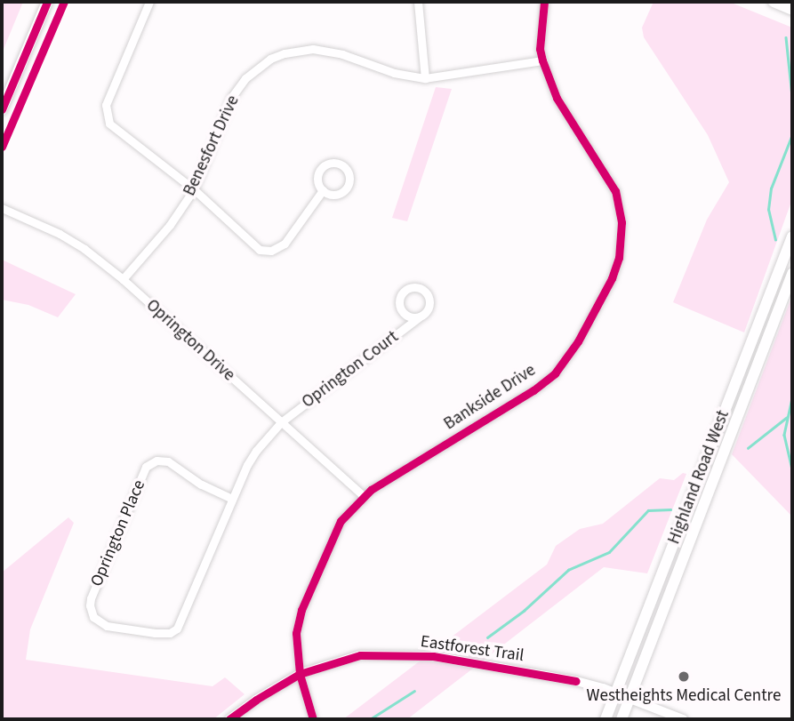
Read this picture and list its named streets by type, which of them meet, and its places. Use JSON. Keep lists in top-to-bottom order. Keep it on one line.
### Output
{"streets":{"main road":["Highland Road West"],"street":["Benesfort Drive","Oprington Drive","Oprington Court","Bankside Drive","Oprington Place","Eastforest Trail"]},"crossings":[["Benesfort Drive","Oprington Drive"],["Benesfort Drive","Bankside Drive"],["Oprington Drive","Oprington Court"],["Oprington Drive","Bankside Drive"],["Oprington Drive","Oprington Place"],["Oprington Court","Oprington Place"],["Bankside Drive","Eastforest Trail"],["Highland Road West","Eastforest Trail"]],"places":["Westheights Medical Centre"]}
